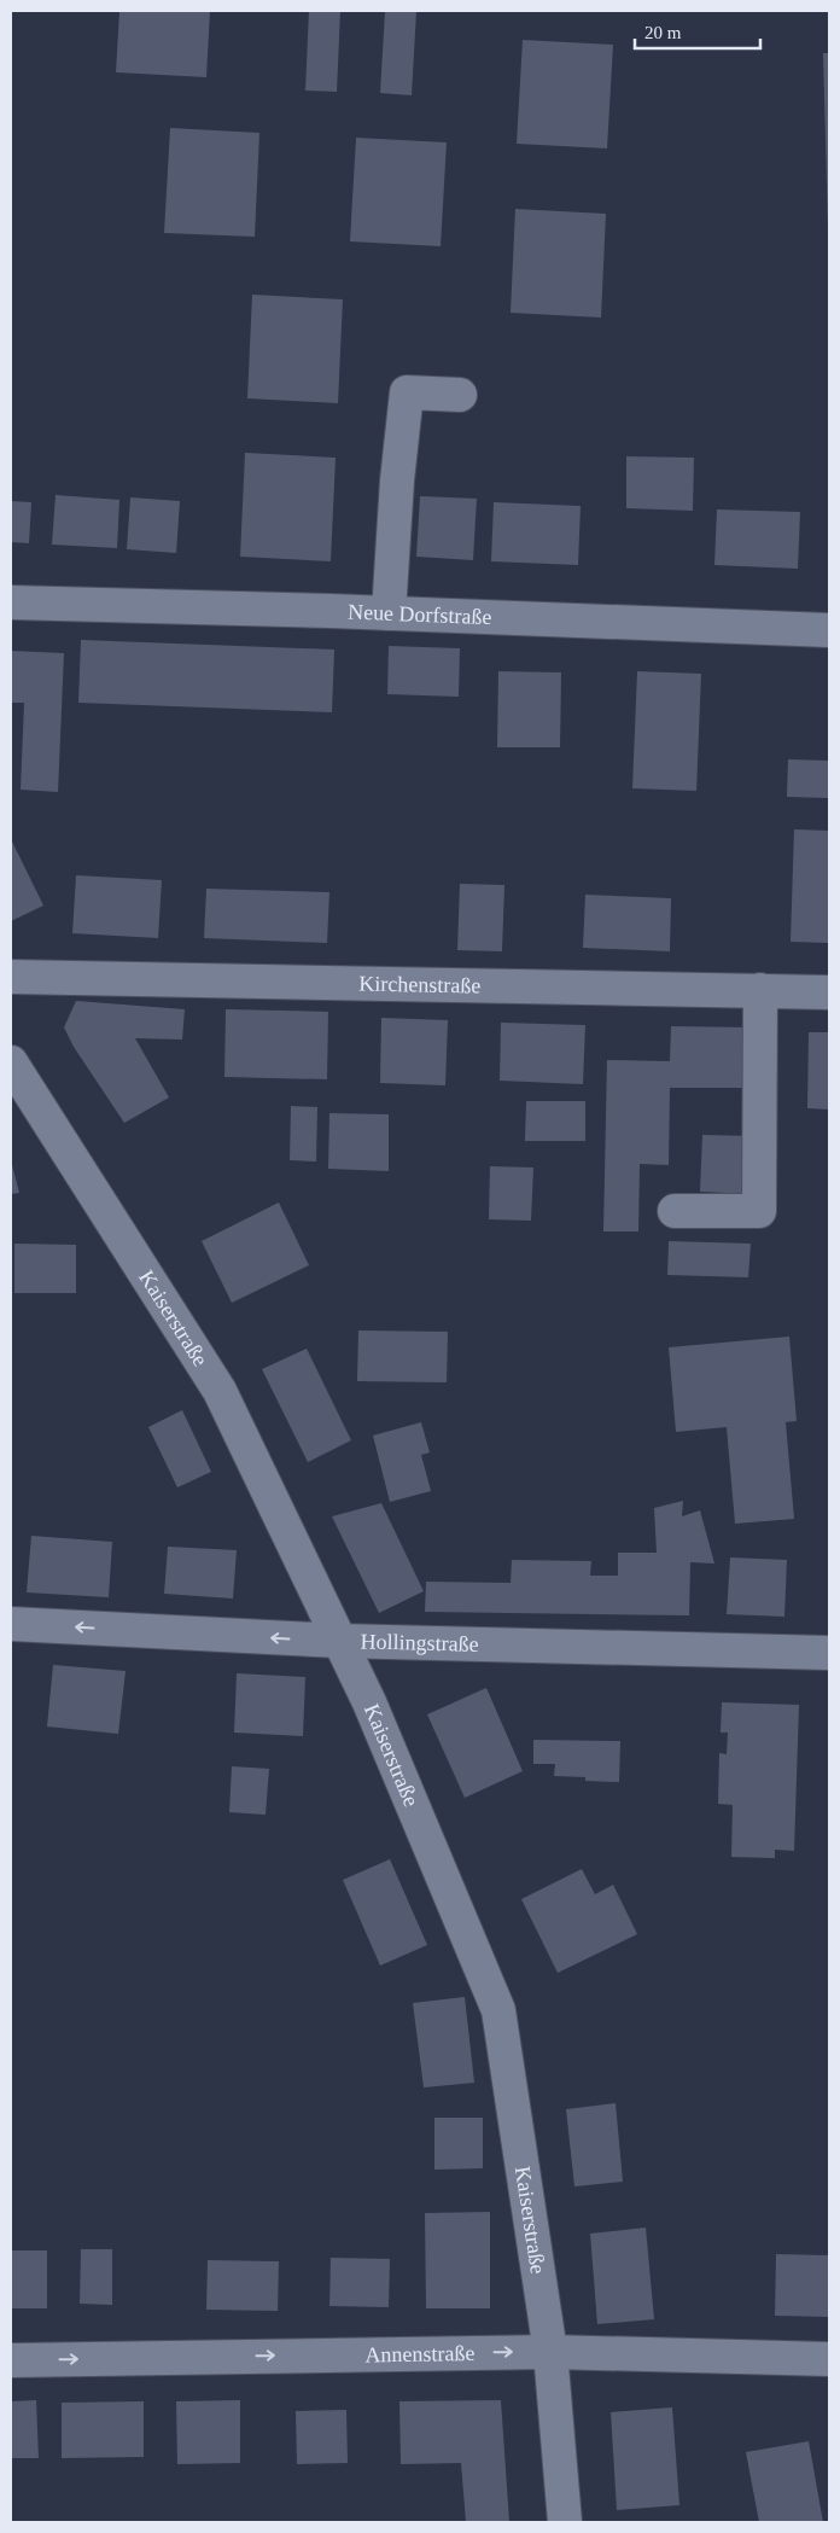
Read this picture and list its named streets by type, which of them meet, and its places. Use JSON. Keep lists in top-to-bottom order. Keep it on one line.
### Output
{"streets":{"street":["Neue Dorfstraße","Kirchenstraße","Kaiserstraße","Hollingstraße","Annenstraße"]},"crossings":[["Kaiserstraße","Hollingstraße"],["Kaiserstraße","Annenstraße"]],"one_way":["Hollingstraße","Annenstraße"],"scale_bar":"20 m"}
